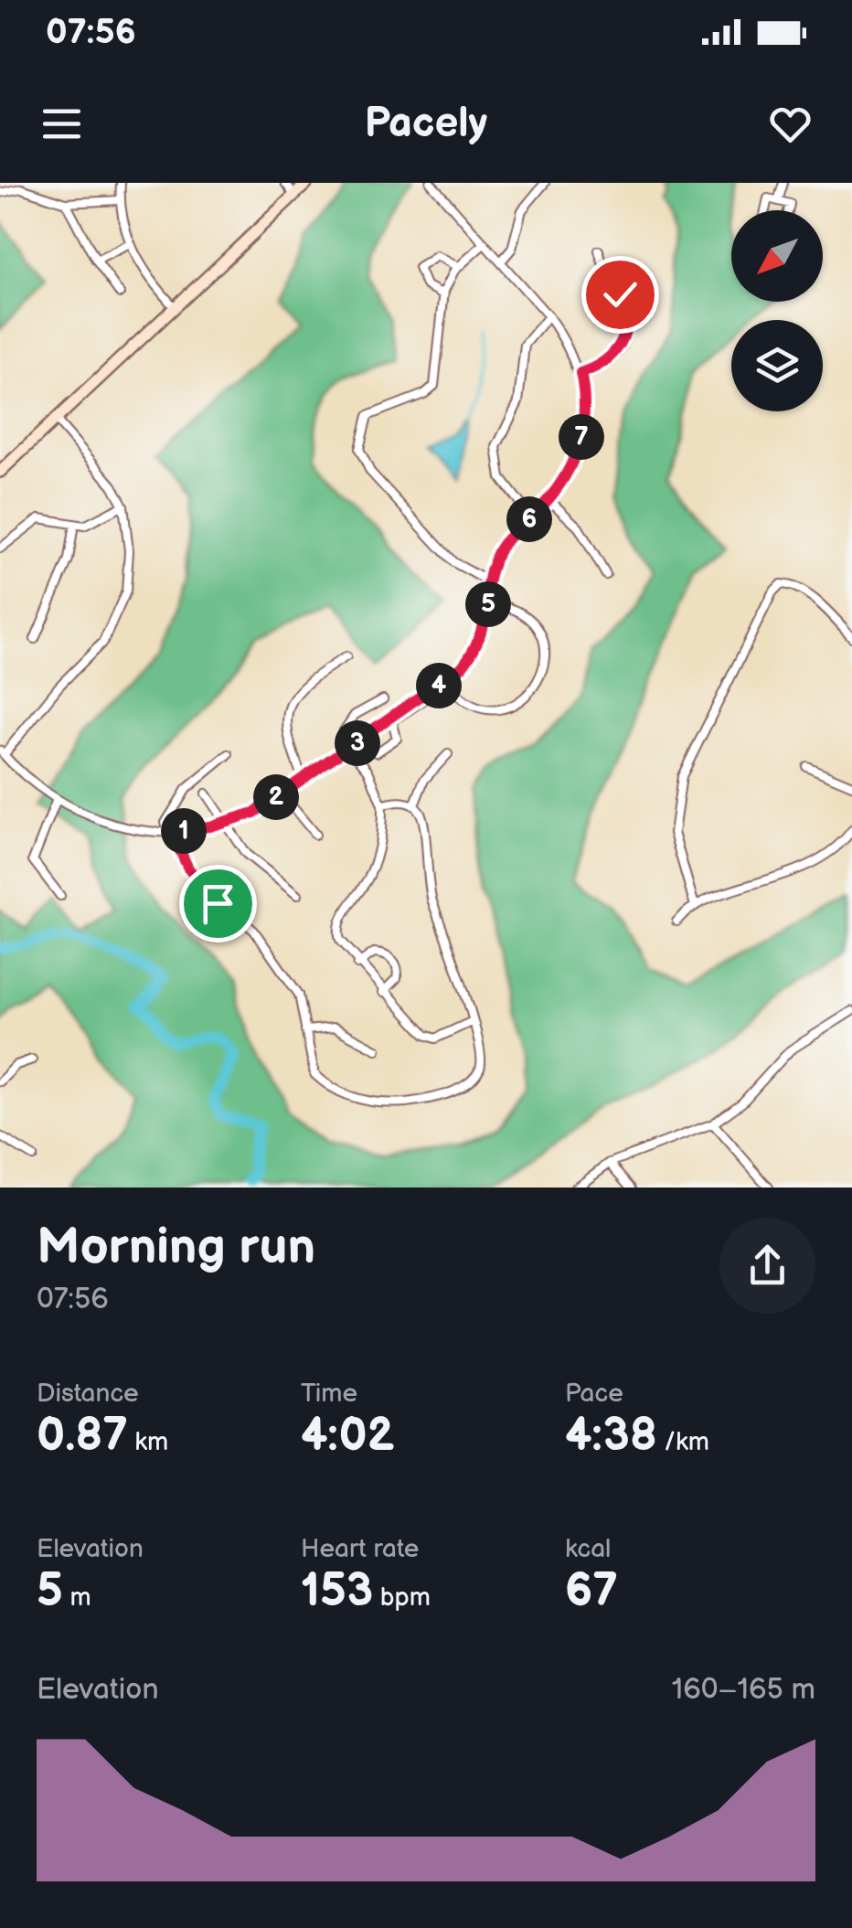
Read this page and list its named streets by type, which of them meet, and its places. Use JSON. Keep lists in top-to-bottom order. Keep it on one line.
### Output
{"north":"bottom left","page":{"status":"07:56","header":"Pacely","pins":["7","6","5","4","3","2","1"],"heading":["Morning run","07:56"],"stats":[["Distance","0.87 km"],["Time","4:02"],["Pace","4:38 /km"],["Elevation","5 m"],["Heart rate","153 bpm"],["kcal","67"]],"chart":["Elevation","160–165 m"]}}
